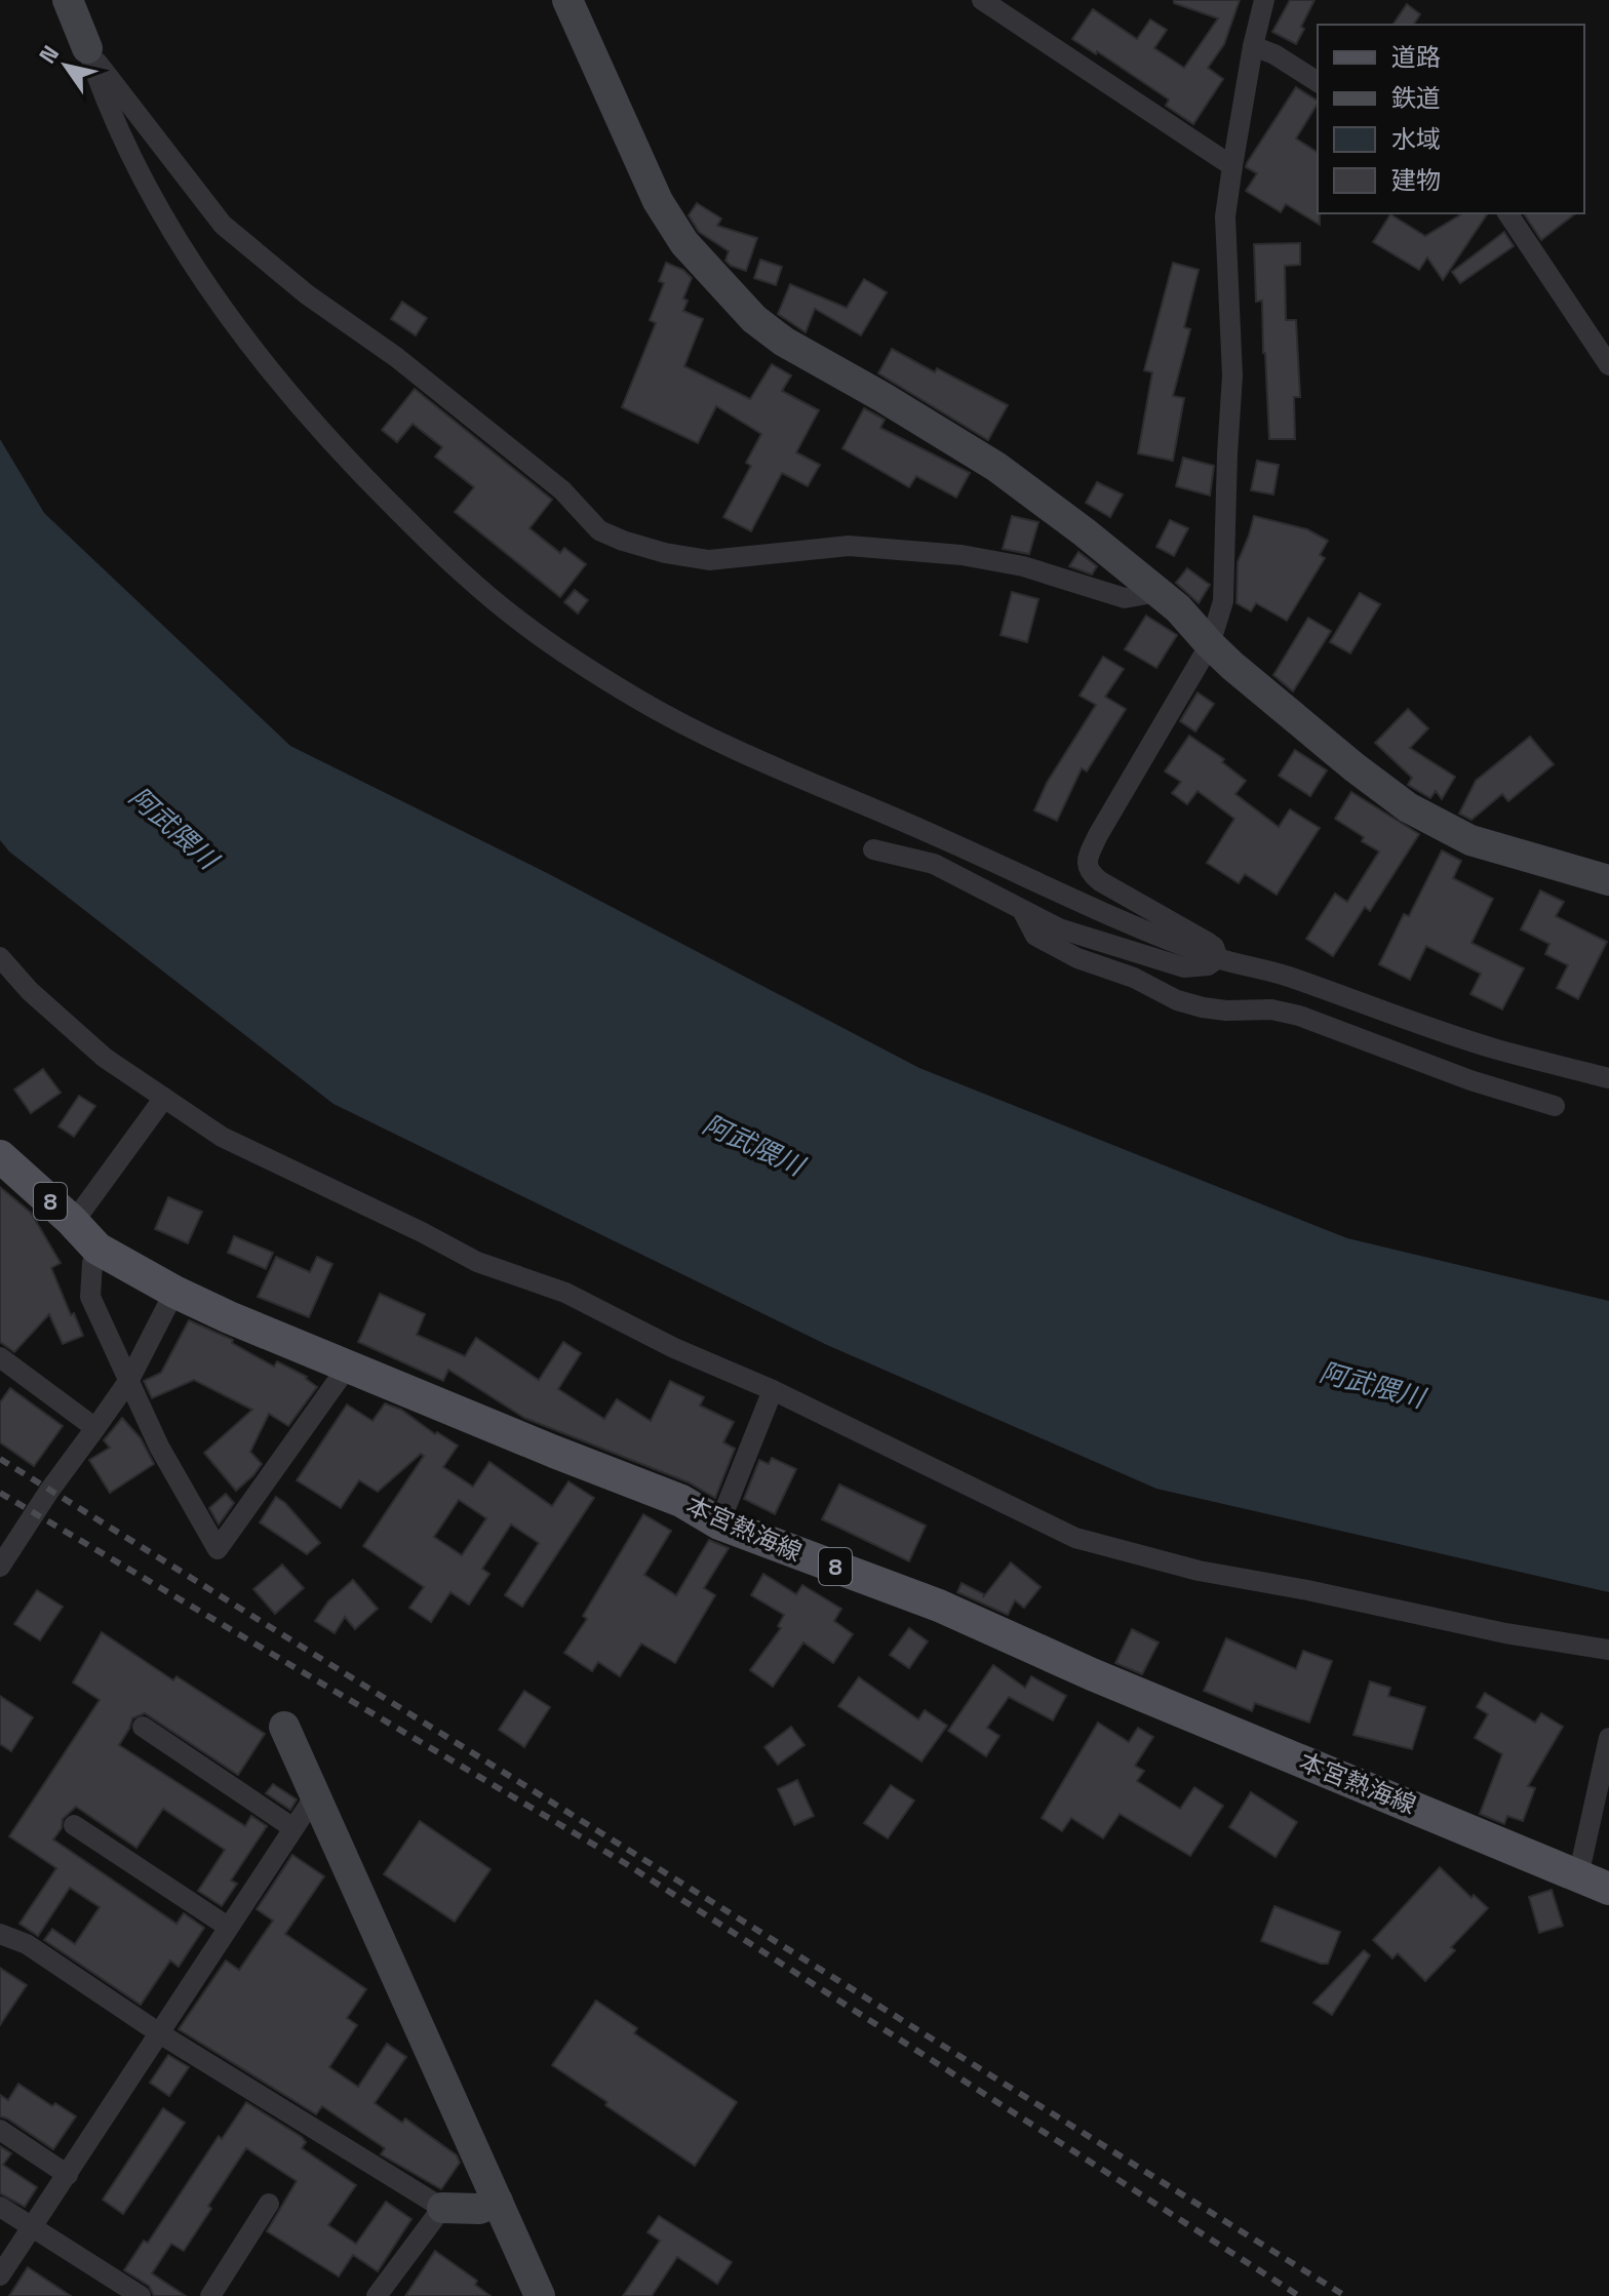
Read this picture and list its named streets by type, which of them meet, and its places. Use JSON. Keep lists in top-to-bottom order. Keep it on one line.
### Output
{"streets":{"main road":["8","本宮熱海線"]},"water":["阿武隈川"],"legend":["道路","鉄道","水域","建物"],"north":"top left"}
